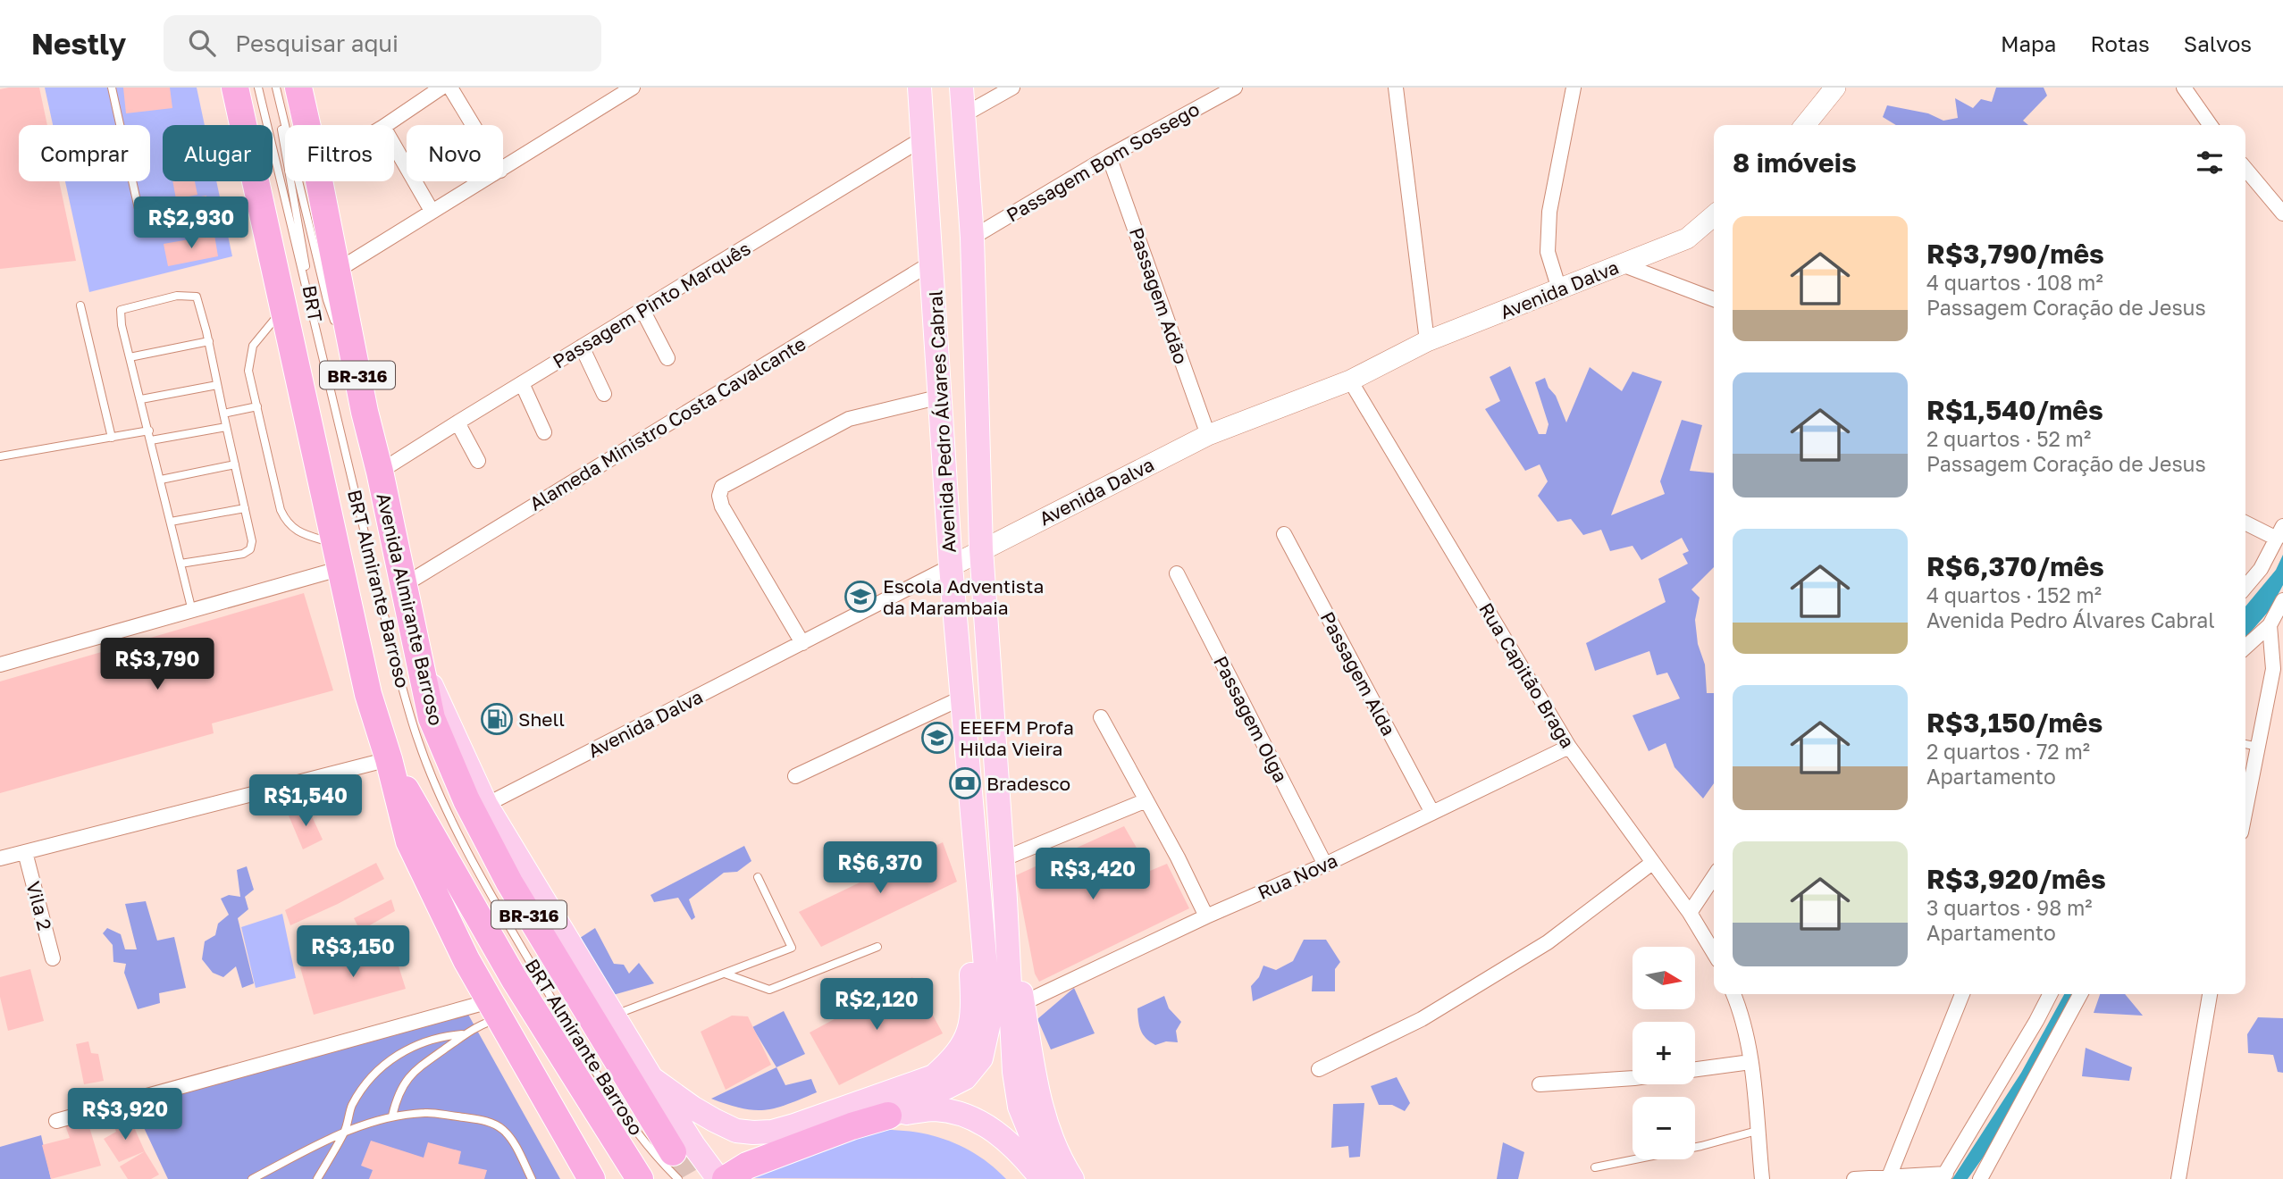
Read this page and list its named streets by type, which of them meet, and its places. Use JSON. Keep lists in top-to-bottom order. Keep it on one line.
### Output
{"streets":{"highway":["BR-316","Avenida Almirante Barroso"],"main road":["Avenida Pedro Álvares Cabral"],"street":["Passagem Bom Sossego","Avenida Dalva","Passagem Adão","Passagem Pinto Marquês","Alameda Ministro Costa Cavalcante","Passagem Alda","Rua Capitão Braga","Passagem Olga","Rua Nova","Vila 2"],"lane":["BRT","BRT Almirante Barroso"]},"crossings":[["Passagem Bom Sossego","Passagem Adão"],["Passagem Bom Sossego","Avenida Pedro Álvares Cabral"],["Avenida Dalva","Passagem Adão"],["Avenida Dalva","Avenida Pedro Álvares Cabral"],["Avenida Dalva","Rua Capitão Braga"],["BRT","BRT Almirante Barroso"],["Passagem Pinto Marquês","Avenida Pedro Álvares Cabral"],["Passagem Pinto Marquês","Avenida Almirante Barroso"],["Avenida Pedro Álvares Cabral","Alameda Ministro Costa Cavalcante"],["Alameda Ministro Costa Cavalcante","Avenida Almirante Barroso"],["Passagem Alda","Rua Nova"],["Rua Capitão Braga","Rua Nova"],["Passagem Olga","Rua Nova"]],"places":{"school or university":["Escola Adventista da Marambaia","EEEFM Profª Hilda Vieira"],"fuel station":["Shell"],"bank":["Bradesco"]},"north":"right","page":{"header":"Nestly","search":"Pesquisar aqui","nav":["Mapa","Rotas","Salvos"],"chip":["Comprar","Alugar","Filtros","Novo"],"heading":"8 imóveis","price":["R$2,930","R$3,790","R$1,540","R$6,370","R$3,420","R$3,150","R$2,120","R$3,920"],"list":[{"name":"R$3,790/mês","note":"4 quartos · 108 m² · Passagem Coração de Jesus"},{"name":"R$1,540/mês","note":"2 quartos · 52 m² · Passagem Coração de Jesus"},{"name":"R$6,370/mês","note":"4 quartos · 152 m² · Avenida Pedro Álvares Cabral"},{"name":"R$3,150/mês","note":"2 quartos · 72 m² · Apartamento"},{"name":"R$3,920/mês","note":"3 quartos · 98 m² · Apartamento"}],"map_buttons":["+","−"]}}
